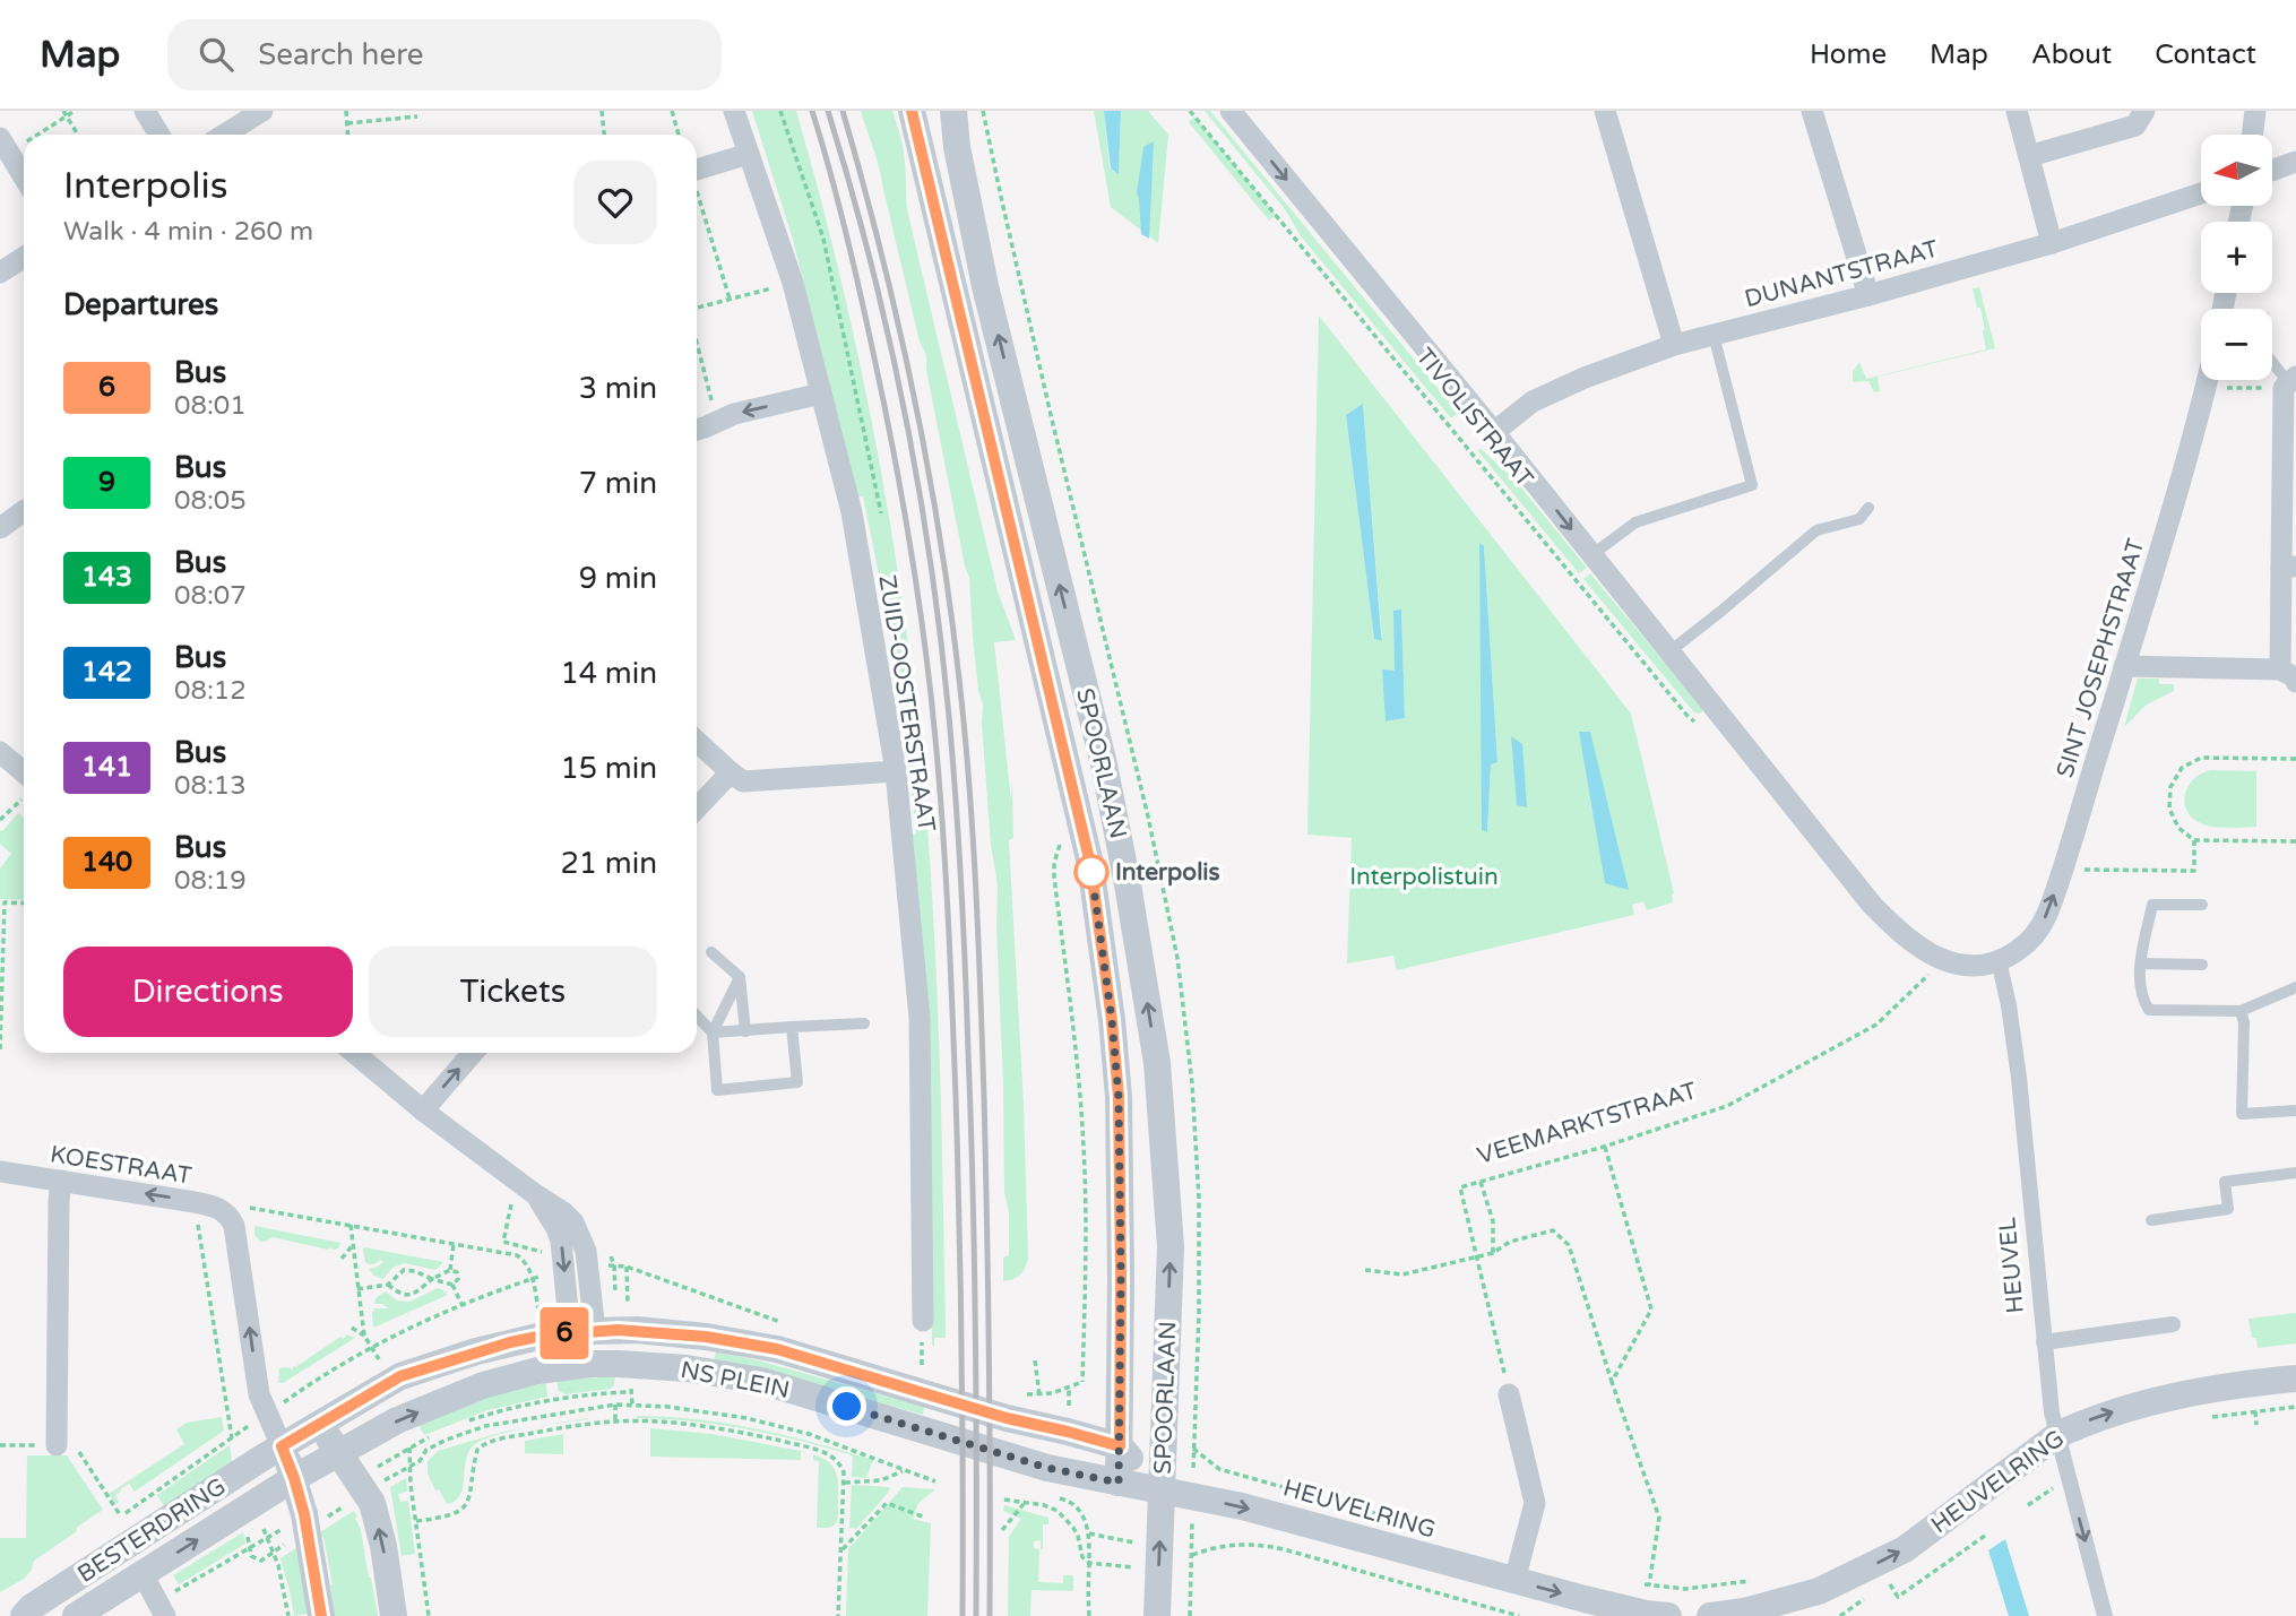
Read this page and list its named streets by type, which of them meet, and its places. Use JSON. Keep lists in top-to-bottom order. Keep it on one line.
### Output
{"streets":{"street":["DUNANTSTRAAT","TIVOLISTRAAT","SINT JOSEPHSTRAAT","ZUID-OOSTERSTRAAT","SPOORLAAN","KOESTRAAT","HEUVEL","NS PLEIN","HEUVELRING","BESTERDRING"],"path":["VEEMARKTSTRAAT"]},"crossings":[["DUNANTSTRAAT","TIVOLISTRAAT"],["TIVOLISTRAAT","VEEMARKTSTRAAT"],["SINT JOSEPHSTRAAT","HEUVEL"],["SPOORLAAN","NS PLEIN"],["SPOORLAAN","HEUVELRING"],["HEUVEL","HEUVELRING"],["NS PLEIN","HEUVELRING"],["NS PLEIN","BESTERDRING"]],"one_way":["KOESTRAAT","HEUVELRING"],"parks":["Interpolistuin"],"places":["Interpolis"],"lines":["bus line 6"],"north":"left","page":{"header":"Map","search":"Search here","nav":["Home","Map","About","Contact"],"on_map":"6","map_buttons":["+","−"],"heading":[["Interpolis","Walk · 4 min · 260 m"],"Departures"],"list":[{"mark":"6","name":"Bus","note":"08:01","value":"3 min"},{"mark":"9","name":"Bus","note":"08:05","value":"7 min"},{"mark":"143","name":"Bus","note":"08:07","value":"9 min"},{"mark":"142","name":"Bus","note":"08:12","value":"14 min"},{"mark":"141","name":"Bus","note":"08:13","value":"15 min"},{"mark":"140","name":"Bus","note":"08:19","value":"21 min"}],"buttons":["Directions","Tickets"]}}
